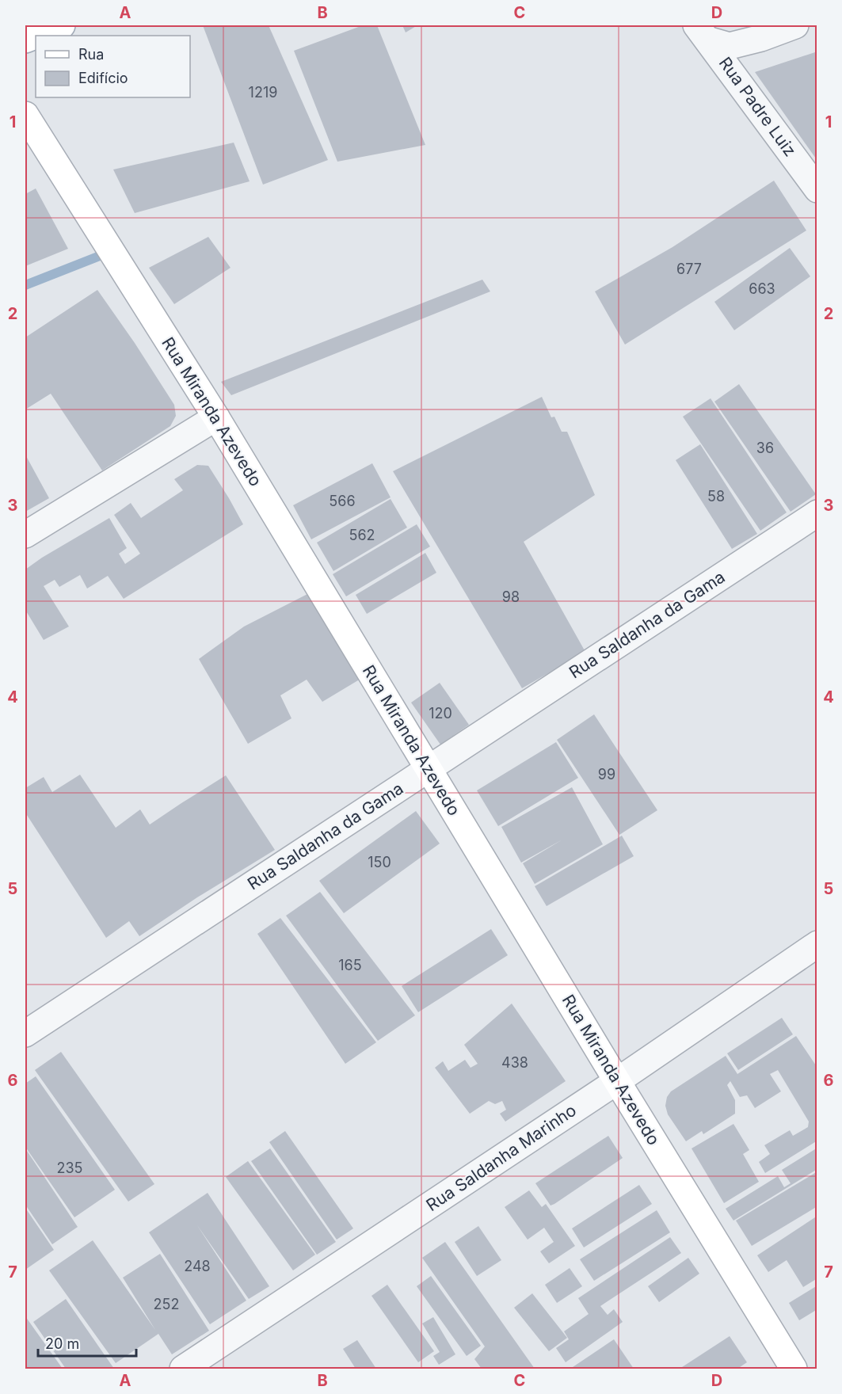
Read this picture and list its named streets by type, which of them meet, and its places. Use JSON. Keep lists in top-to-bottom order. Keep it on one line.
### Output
{"streets":{"street":["Rua Padre Luiz","Rua Miranda Azevedo","Rua Saldanha da Gama","Rua Saldanha Marinho"]},"crossings":[["Rua Miranda Azevedo","Rua Saldanha da Gama"],["Rua Miranda Azevedo","Rua Saldanha Marinho"]],"house_numbers":["1219","677","663","36","58","566","562","98","120","99","150","165","438","235","248","252"],"legend":["Rua","Edifício"],"scale_bar":"20 m","grid":{"columns":["A","B","C","D"],"rows":["1","2","3","4","5","6","7"]}}
